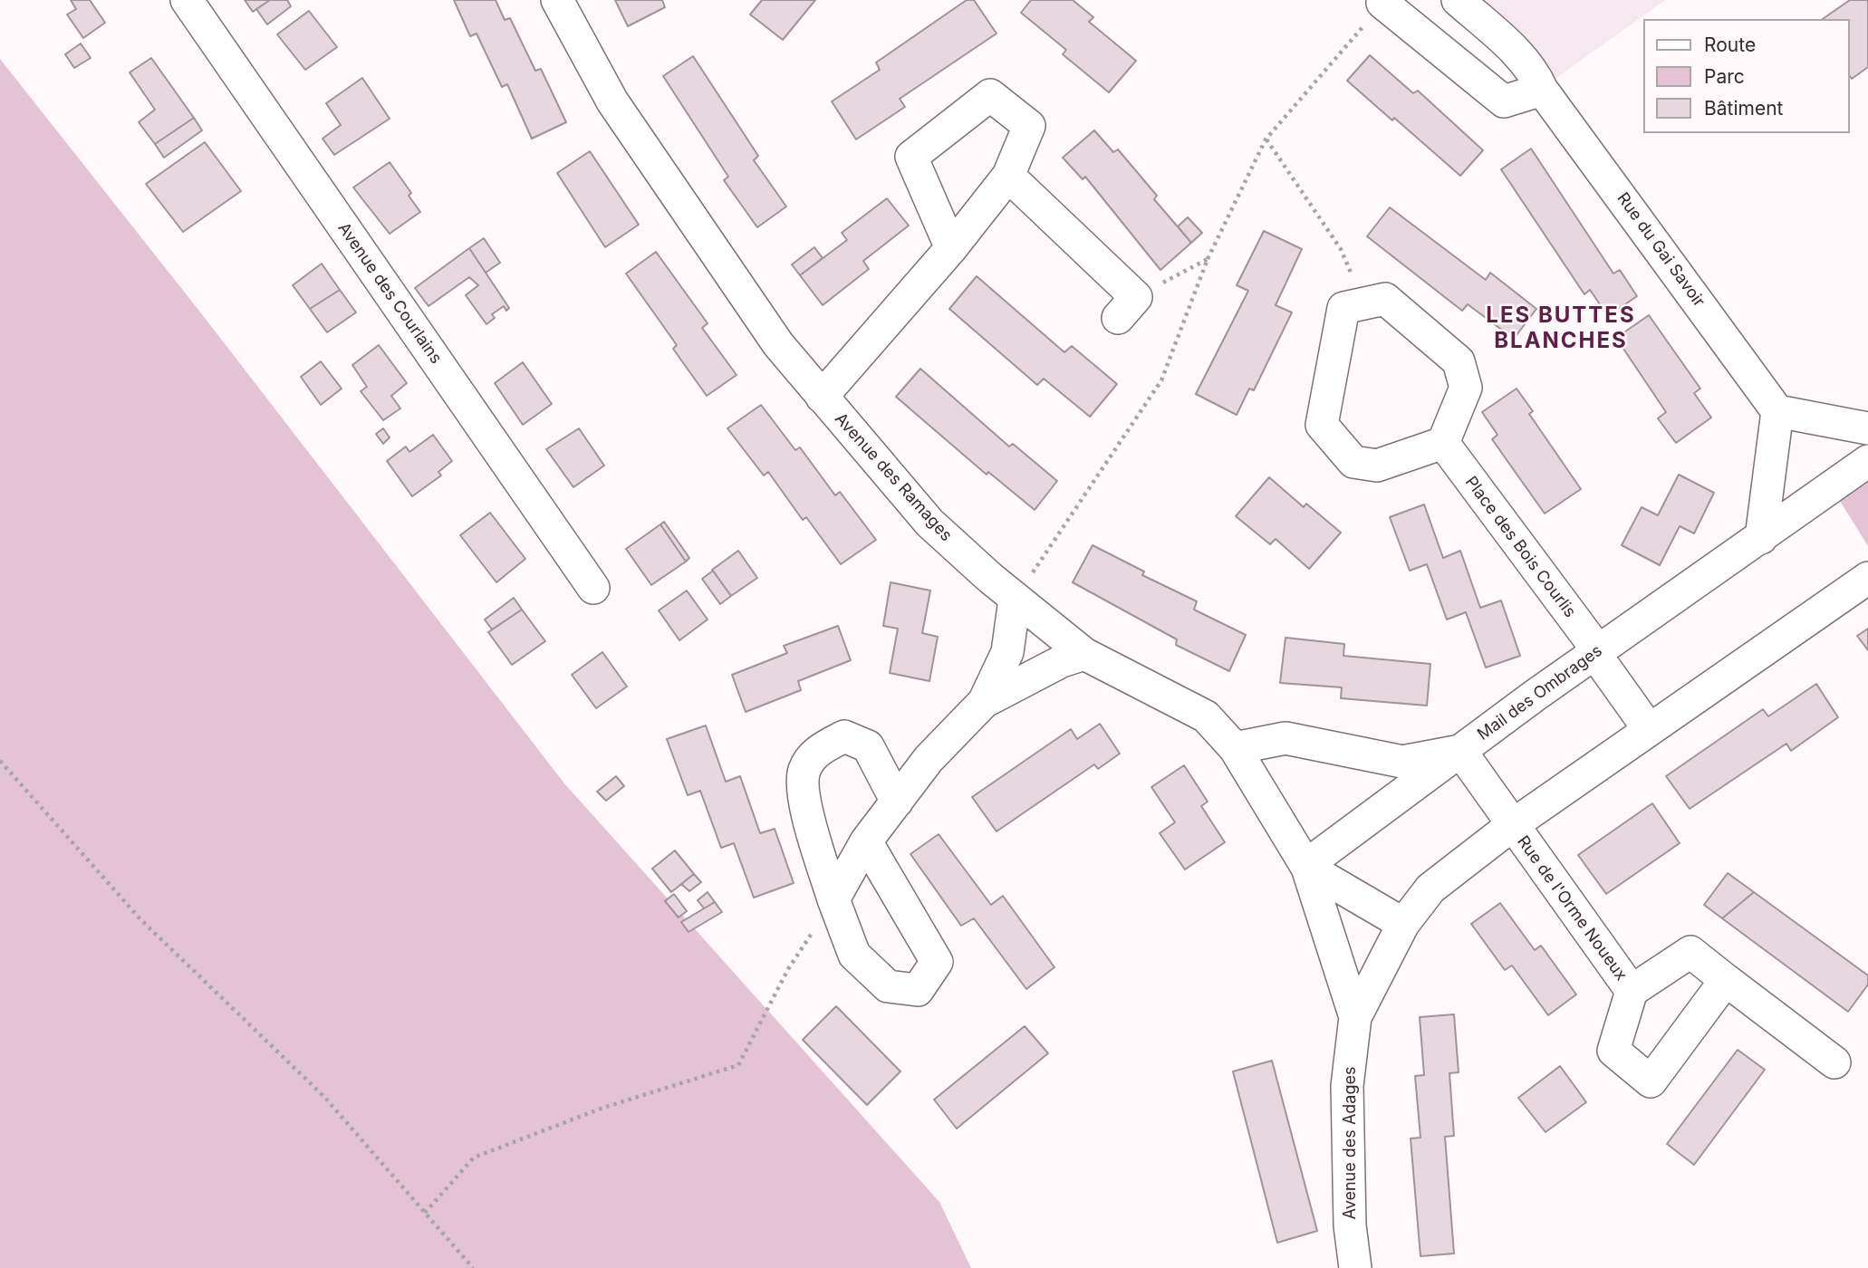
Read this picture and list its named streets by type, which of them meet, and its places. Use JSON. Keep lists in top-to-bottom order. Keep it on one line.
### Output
{"streets":{"street":["Rue du Gai Savoir","Avenue des Courlains","Avenue des Ramages","Place des Bois Courlis","Mail des Ombrages","Rue de l'Orme Noueux","Avenue des Adages"]},"crossings":[["Avenue des Ramages","Mail des Ombrages"],["Avenue des Ramages","Avenue des Adages"],["Place des Bois Courlis","Mail des Ombrages"],["Mail des Ombrages","Rue de l'Orme Noueux"]],"districts":["LES BUTTES BLANCHES"],"legend":["Route","Parc","Bâtiment"]}
